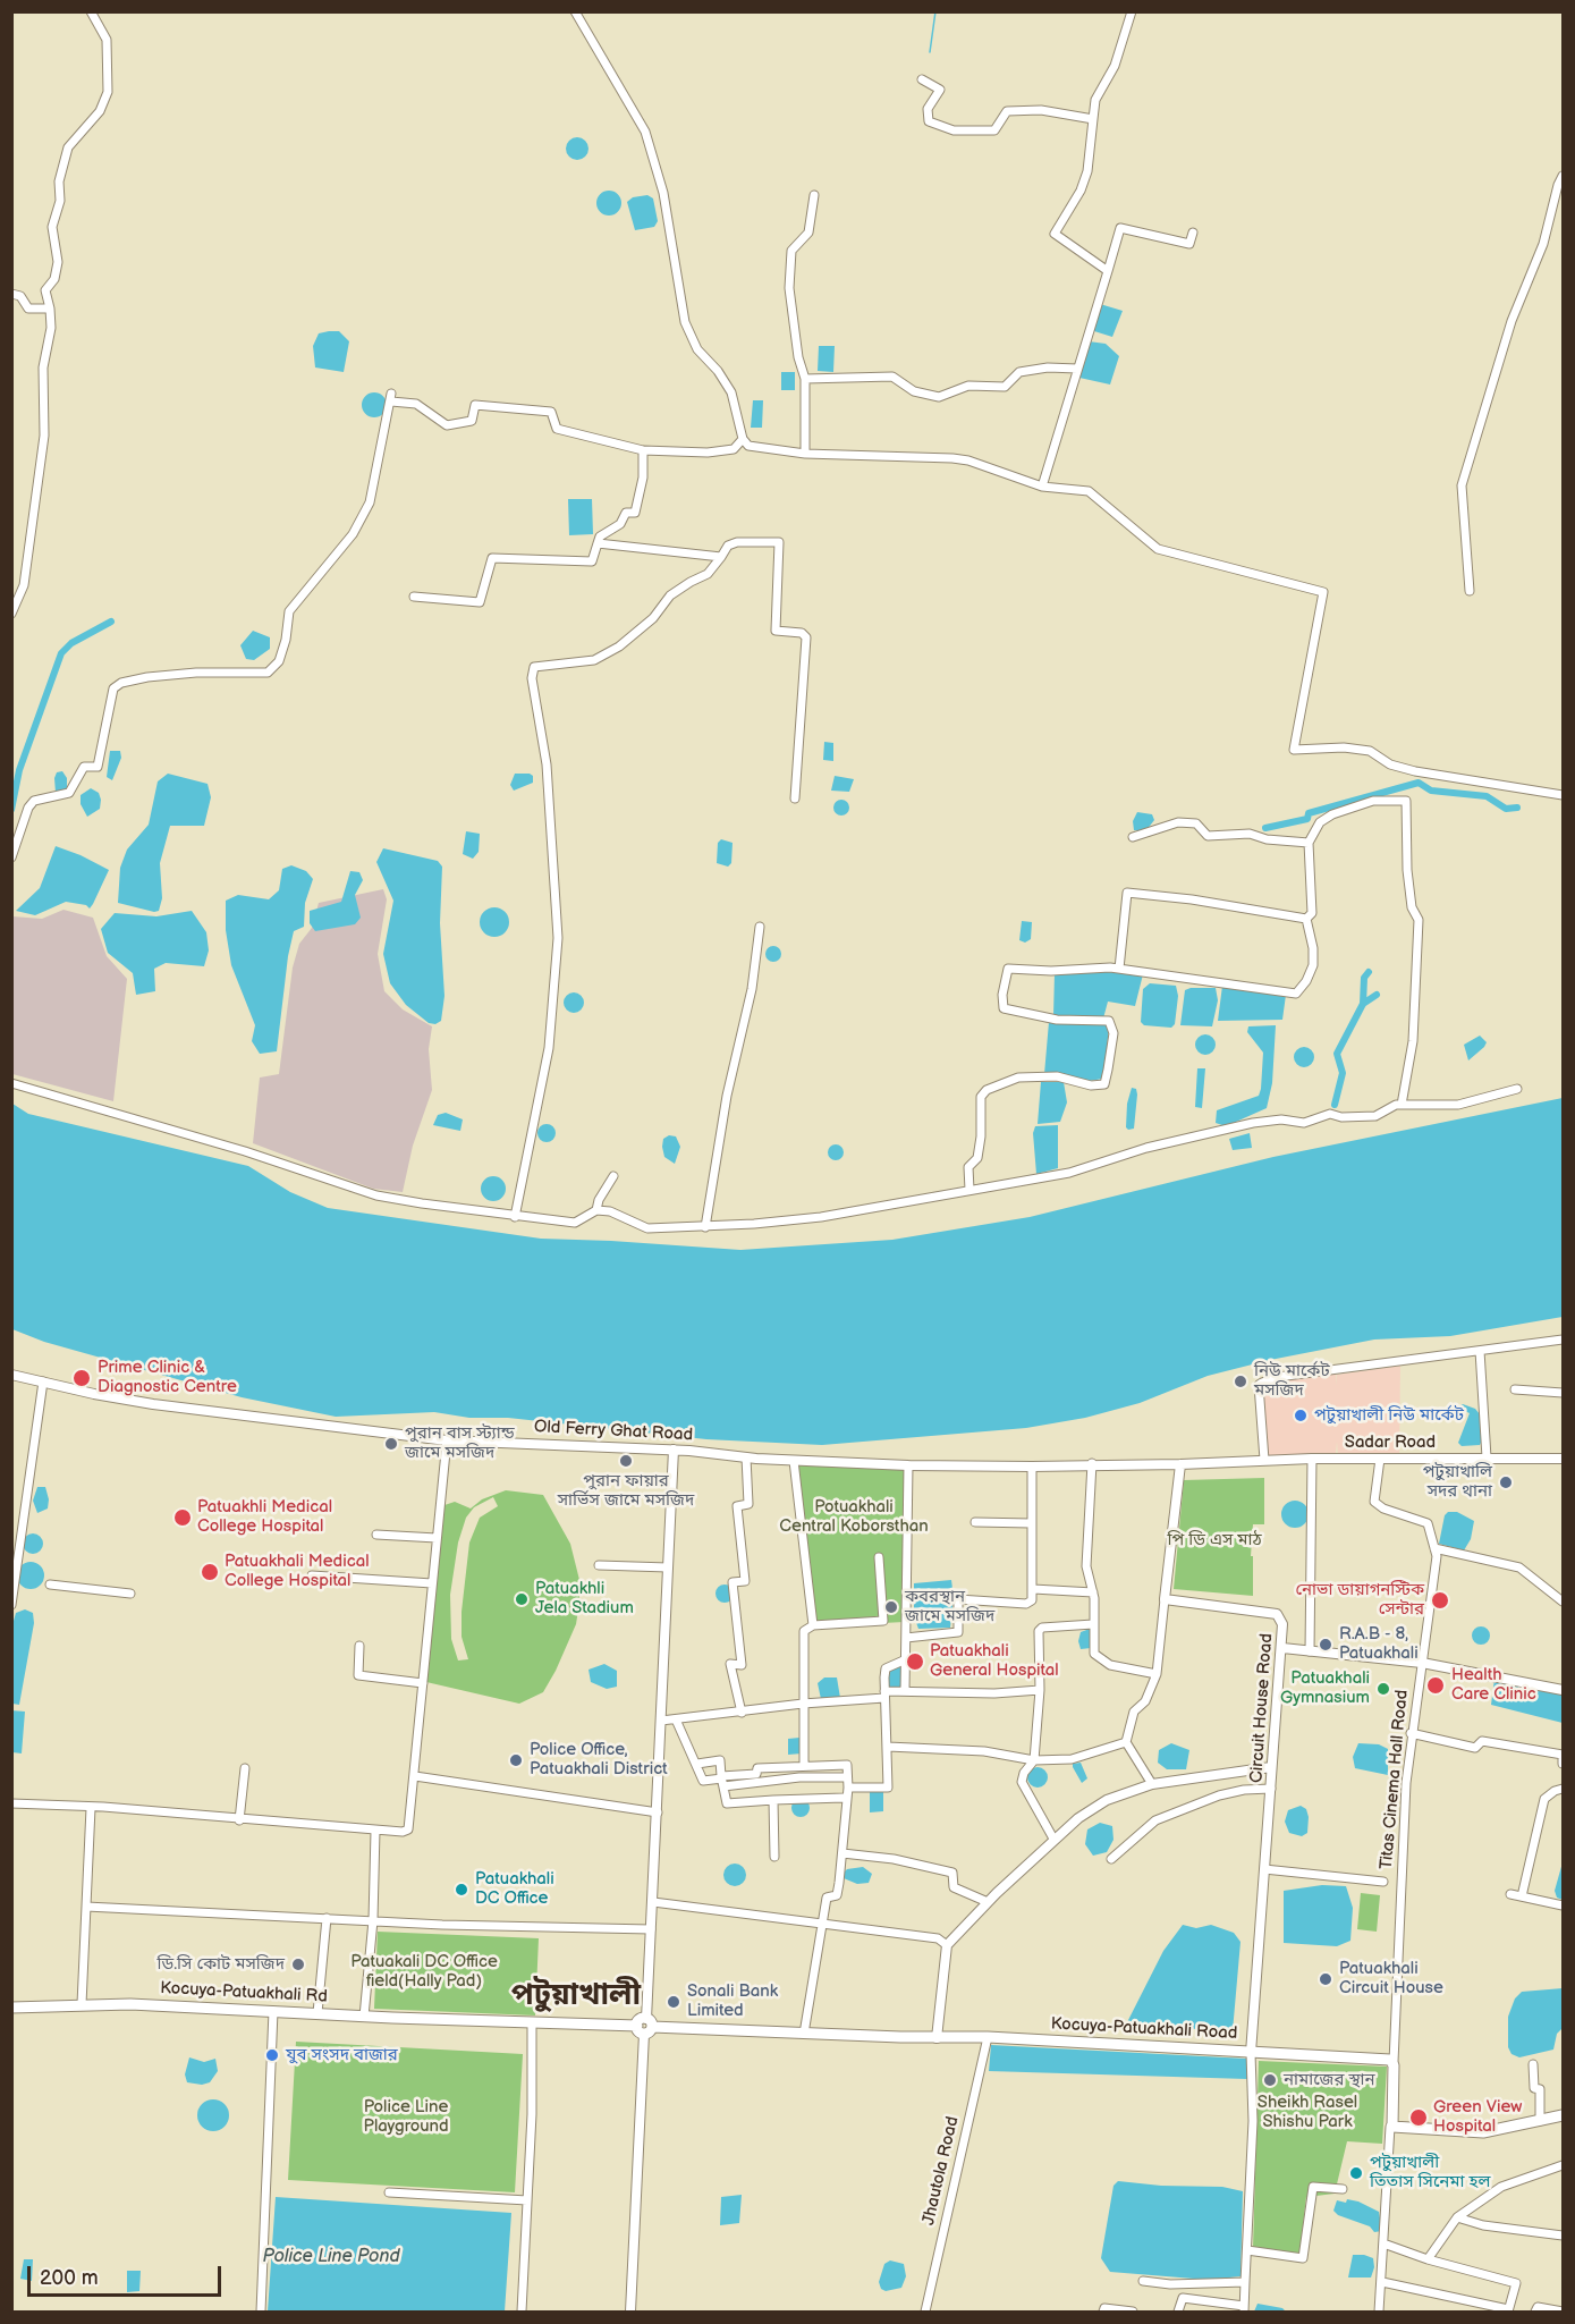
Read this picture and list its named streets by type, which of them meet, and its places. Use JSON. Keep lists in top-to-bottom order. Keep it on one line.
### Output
{"streets":{"main road":["Kocuya-Patuakhali Rd","Kocuya-Patuakhali Road"],"street":["Old Ferry Ghat Road","Sadar Road","Circuit House Road","Titas Cinema Hall Road","Jhautola Road"]},"crossings":[["Old Ferry Ghat Road","Sadar Road"],["Sadar Road","Titas Cinema Hall Road"],["Circuit House Road","Kocuya-Patuakhali Road"],["Titas Cinema Hall Road","Kocuya-Patuakhali Road"],["Kocuya-Patuakhali Rd","Kocuya-Patuakhali Road"],["Kocuya-Patuakhali Road","Jhautola Road"]],"districts":["পটুয়াখালী"],"water":["Police Line Pond"],"parks":["Potuakhali Central Koborsthan","পি ডি এস মাঠ","Patuakali DC Office field(Hally Pad)","Sheikh Rasel Shishu Park","Police Line Playground"],"places":["Prime Clinic & Diagnostic Centre","নিউ মার্কেট মসজিদ","পটুয়াখালী নিউ মার্কেট","পুরান বাস স্ট্যান্ড জামে মসজিদ","পুরান ফায়ার সার্ভিস জামে মসজিদ","পটুয়াখালি সদর থানা","Patuakhli Medical College Hospital","Patuakhali Medical College Hospital","Patuakhli Jela Stadium","নোভা ডায়াগনস্টিক সেন্টার","কবরস্থান জামে মসজিদ","R.A.B - 8, Patuakhali","Patuakhali General Hospital","Health Care Clinic","Patuakhali Gymnasium","Police Office, Patuakhali District","Patuakhali DC Office","ডি.সি কোট মসজিদ","Patuakhali Circuit House","Sonali Bank Limited","যুব সংসদ বাজার","নামাজের স্থান","Green View Hospital","পটুয়াখালী তিতাস সিনেমা হল"],"scale_bar":"200 m"}
